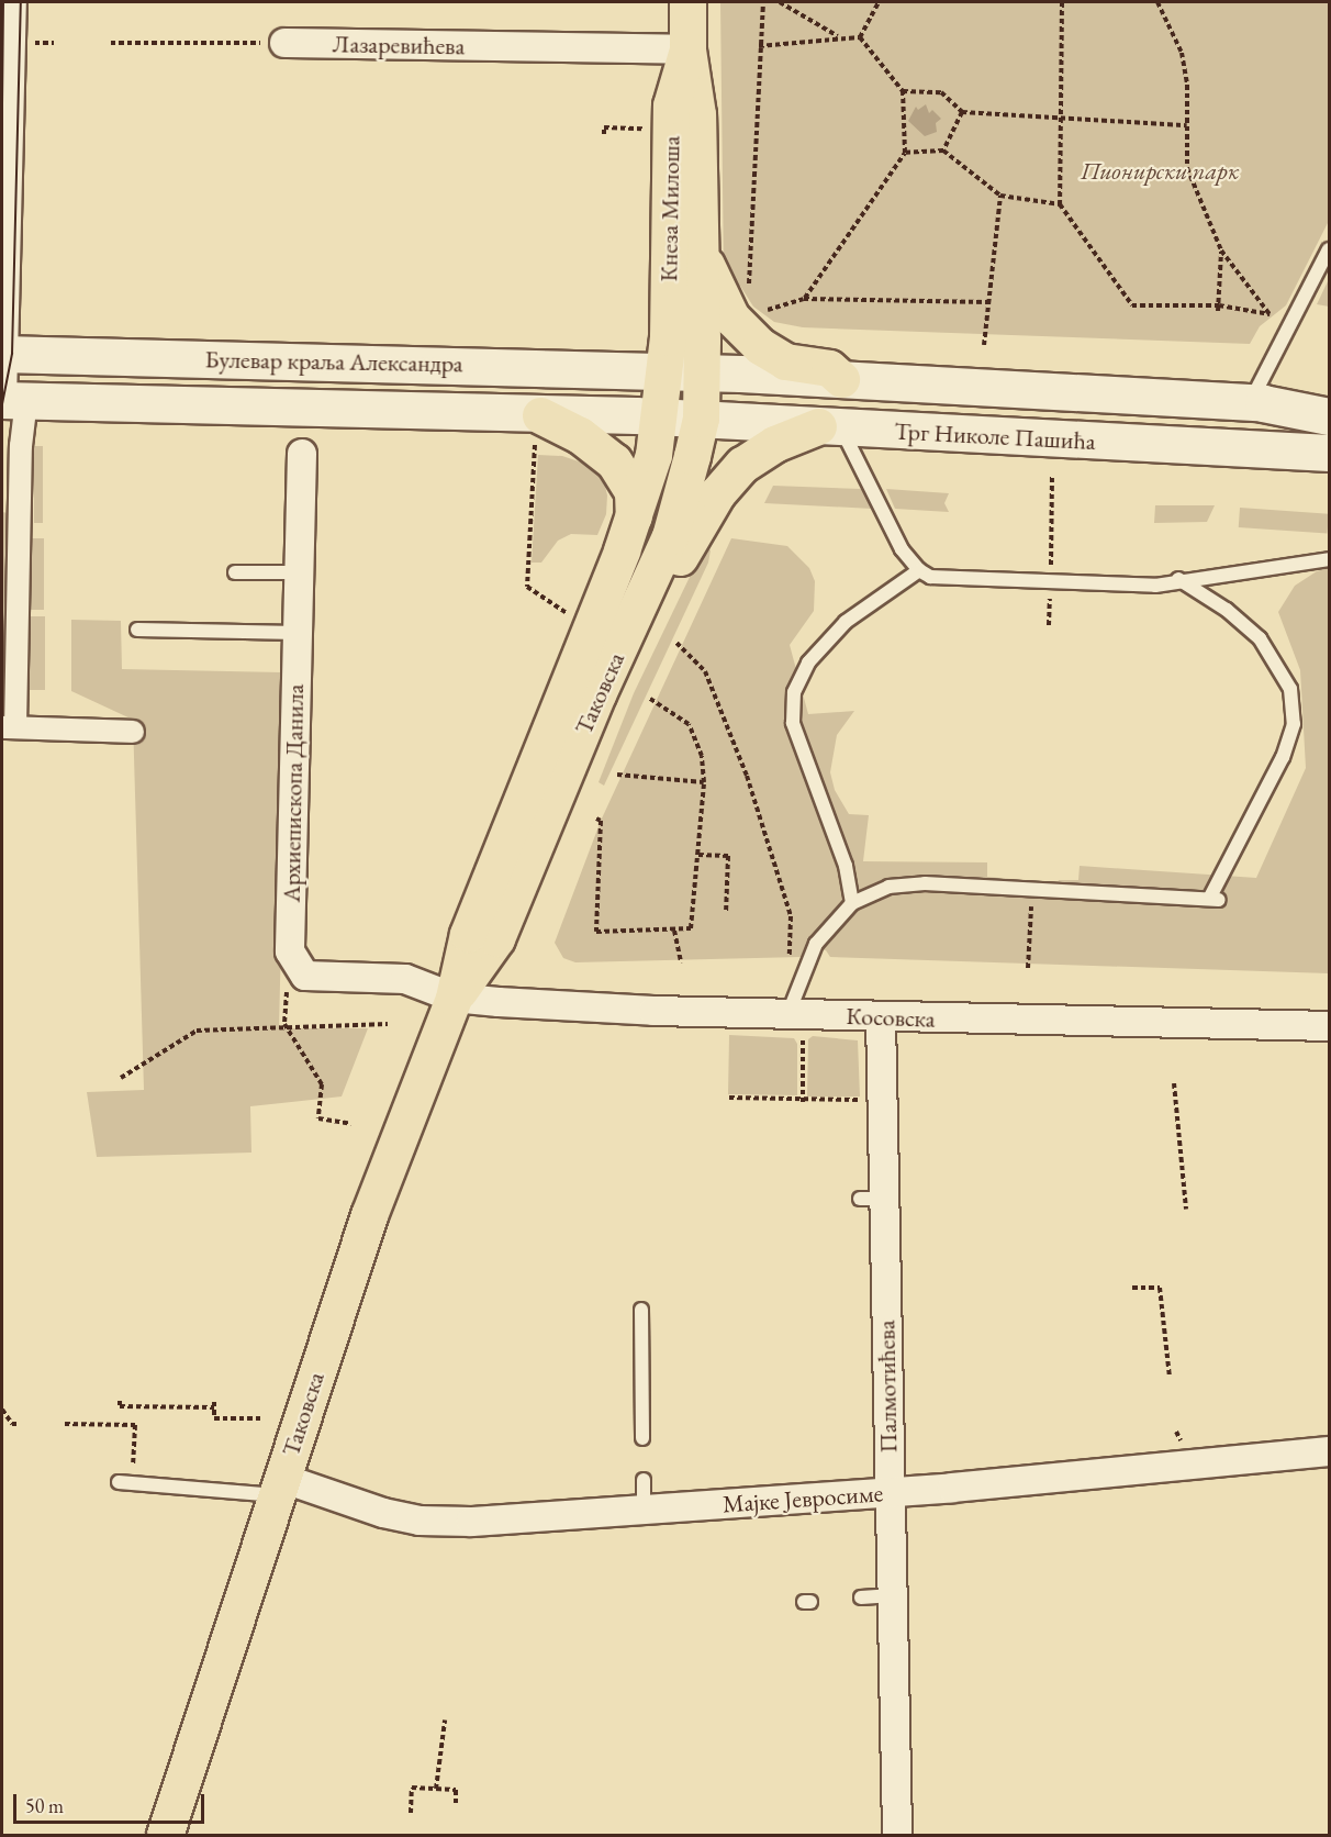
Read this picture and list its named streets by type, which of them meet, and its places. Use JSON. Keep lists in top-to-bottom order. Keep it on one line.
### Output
{"streets":{"main road":["Кнеза Милоша","Булевар краља Александра","Трг Николе Пашића","Таковска"],"street":["Лазаревићева","Архиепископа Данила","Косовска","Палмотићева","Мајке Јевросиме"]},"crossings":[["Лазаревићева","Кнеза Милоша"],["Кнеза Милоша","Булевар краља Александра"],["Кнеза Милоша","Трг Николе Пашића"],["Кнеза Милоша","Таковска"],["Булевар краља Александра","Трг Николе Пашића"],["Булевар краља Александра","Таковска"],["Трг Николе Пашића","Таковска"],["Таковска","Архиепископа Данила"],["Таковска","Косовска"],["Таковска","Мајке Јевросиме"],["Архиепископа Данила","Косовска"],["Косовска","Палмотићева"],["Палмотићева","Мајке Јевросиме"]],"parks":["Пионирски парк"],"scale_bar":"50 m"}
